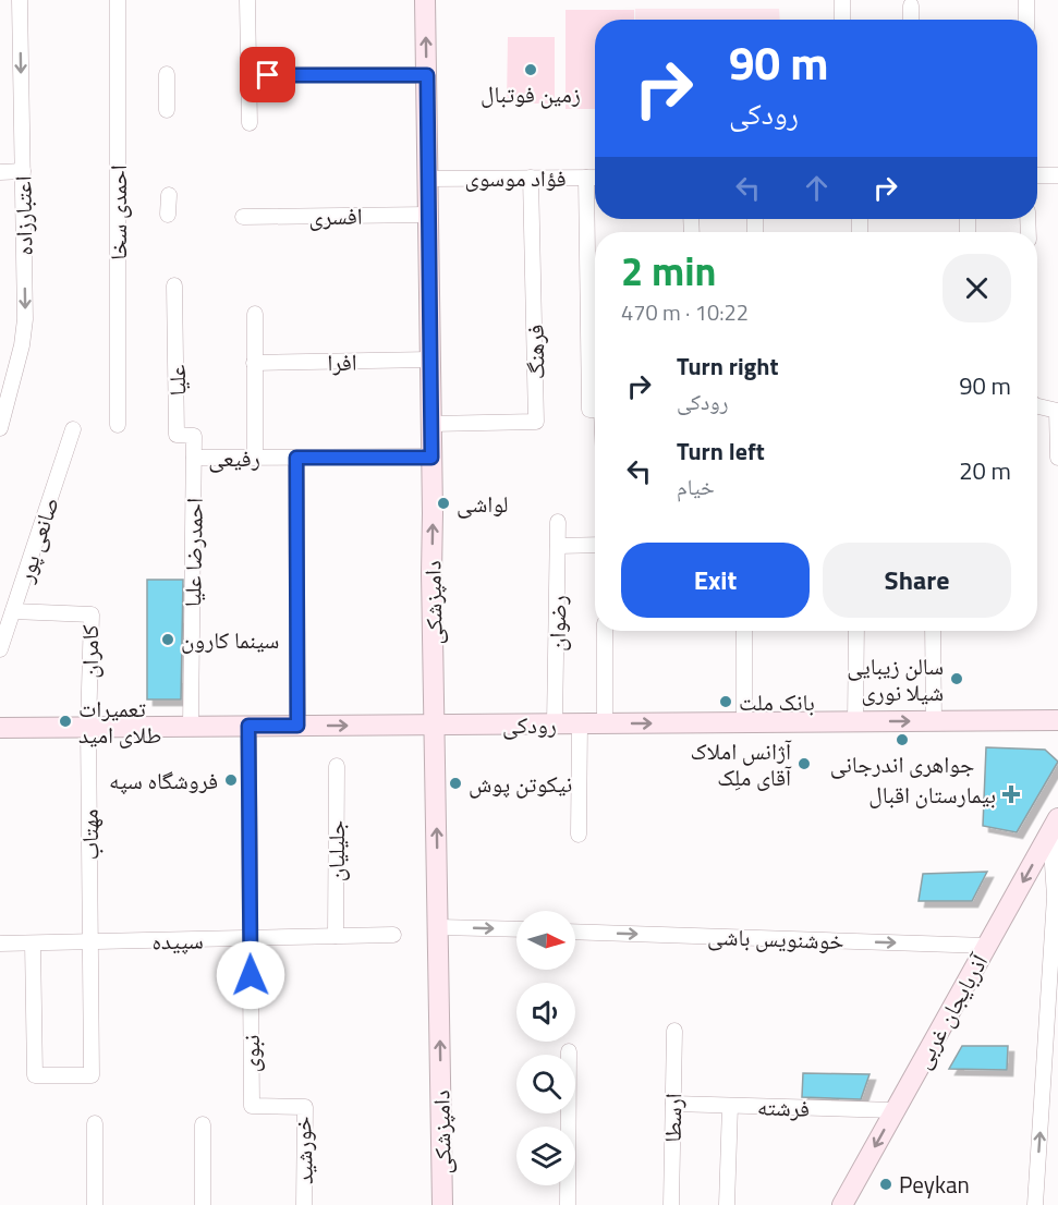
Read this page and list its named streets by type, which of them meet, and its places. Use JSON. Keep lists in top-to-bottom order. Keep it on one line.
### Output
{"streets":{"main road":["دامپزشکی","رودکی","آذربایجان غربی"],"street":["فؤاد موسوی","احمدی سخا","اعتبارزاده","افسری","فرهنگ","افرا","علیا","رفیعی","صانعی پور","احمدرضا علیا","رضوان","کامران","مهتاب","جلیلیان","خوشنویس باشی","سپیده","نبوی","فرشته","ارسطا","خورشید"]},"crossings":[["فؤاد موسوی","فرهنگ"],["فؤاد موسوی","دامپزشکی"],["افسری","دامپزشکی"],["فرهنگ","دامپزشکی"],["افرا","دامپزشکی"],["علیا","رفیعی"],["علیا","احمدرضا علیا"],["رفیعی","احمدرضا علیا"],["رفیعی","دامپزشکی"],["صانعی پور","کامران"],["احمدرضا علیا","رودکی"],["دامپزشکی","رودکی"],["رضوان","رودکی"],["کامران","رودکی"],["کامران","مهتاب"],["رودکی","مهتاب"],["رودکی","نبوی"],["مهتاب","سپیده"],["جلیلیان","سپیده"],["خوشنویس باشی","آذربایجان غربی"],["سپیده","نبوی"],["آذربایجان غربی","فرشته"],["نبوی","خورشید"],["فرشته","ارسطا"]],"one_way":["اعتبارزاده","دامپزشکی","خوشنویس باشی","آذربایجان غربی"],"places":{"other":["زمین فوتبال","لواشی","سینما کارون","سالن زیبایی شیلا نوری","بانک ملت","تعمیرات طلای امید","جواهری اندرجانی","آژانس املاک آقای ملِک","فروشگاه سپه","نیکوتن پوش","Peykan"],"health":["بیمارستان اقبال"]},"north":"right","page":{"turn":["90 m","رودکی"],"heading":["2 min","470 m · 10:22"],"list":[{"name":"Turn right","note":"رودکی","value":"90 m"},{"name":"Turn left","note":"خیام","value":"20 m"}],"buttons":["Exit","Share"]}}
